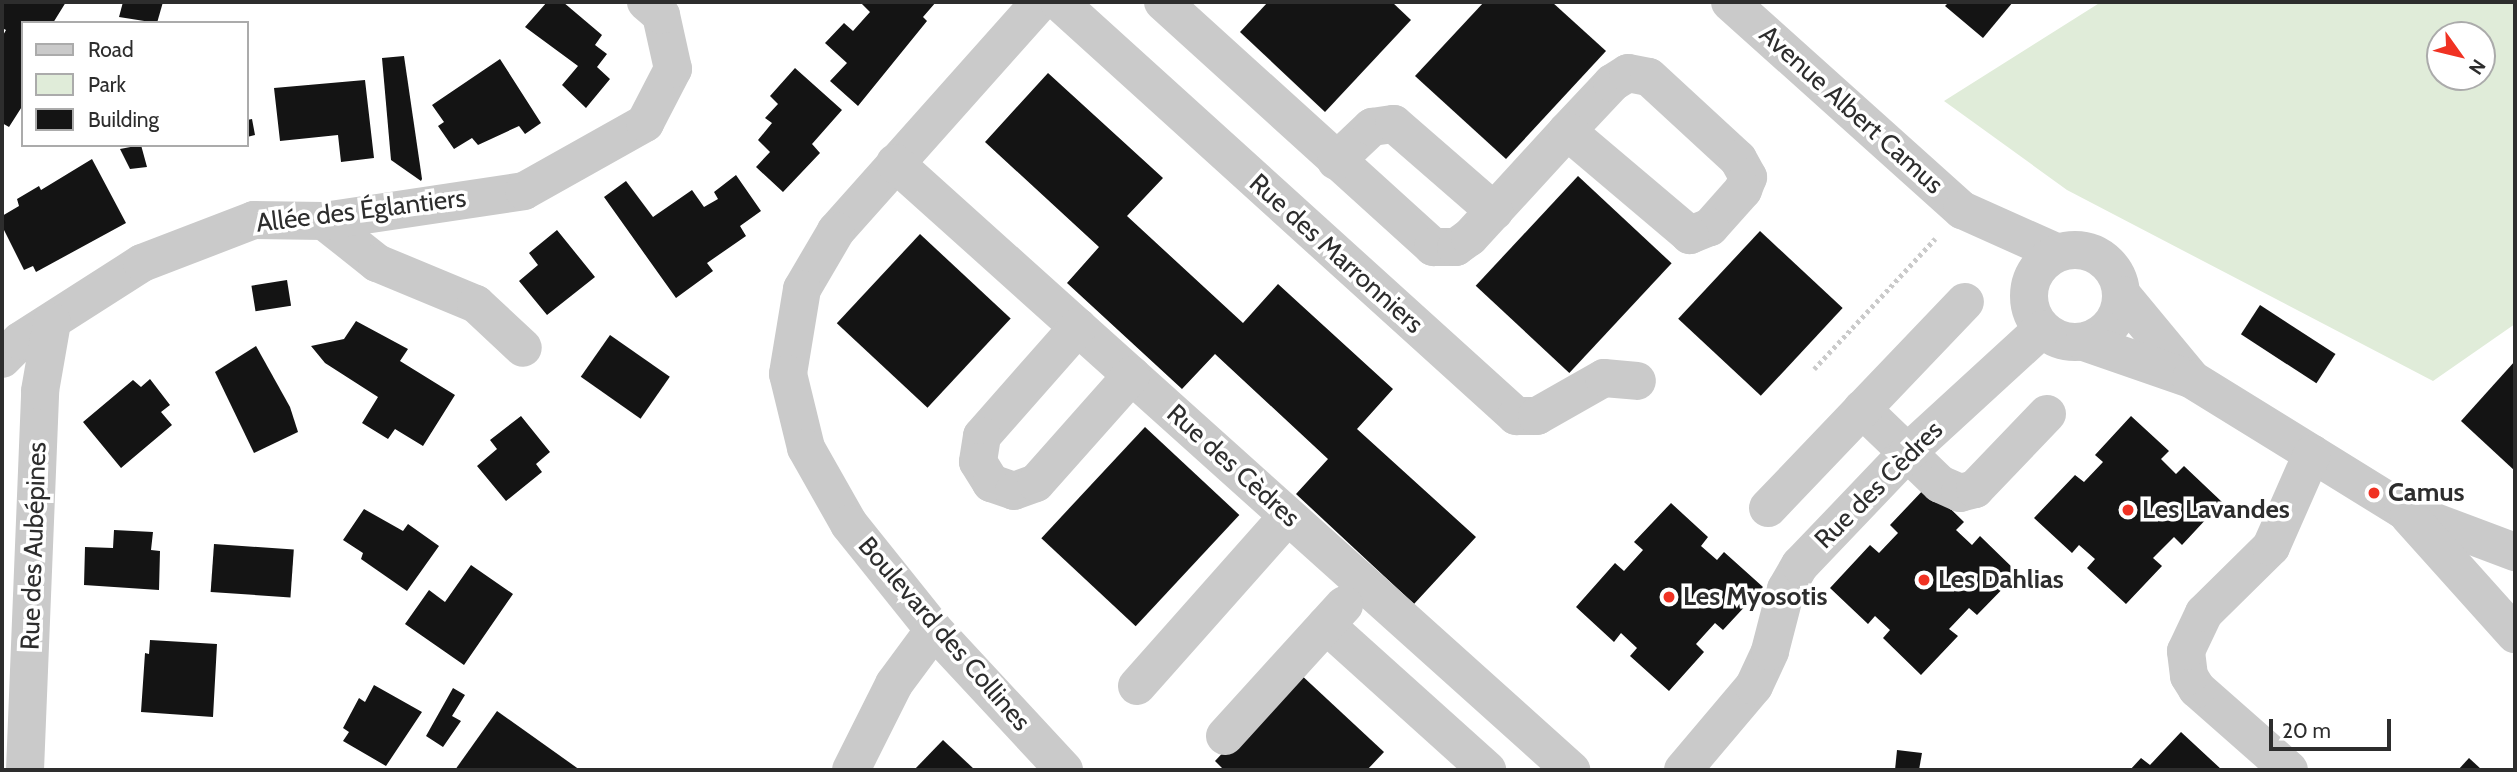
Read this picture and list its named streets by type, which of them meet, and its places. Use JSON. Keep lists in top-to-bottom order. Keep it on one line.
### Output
{"streets":{"street":["Avenue Albert Camus","Allée des Églantiers","Rue des Marronniers","Rue des Cèdres","Rue des Aubépines","Boulevard des Collines"]},"crossings":[["Avenue Albert Camus","Rue des Cèdres"],["Allée des Églantiers","Rue des Aubépines"],["Rue des Cèdres","Boulevard des Collines"]],"places":["Camus","Les Lavandes","Les Dahlias","Les Myosotis"],"legend":["Road","Park","Building"],"scale_bar":"20 m","north":"bottom right"}
